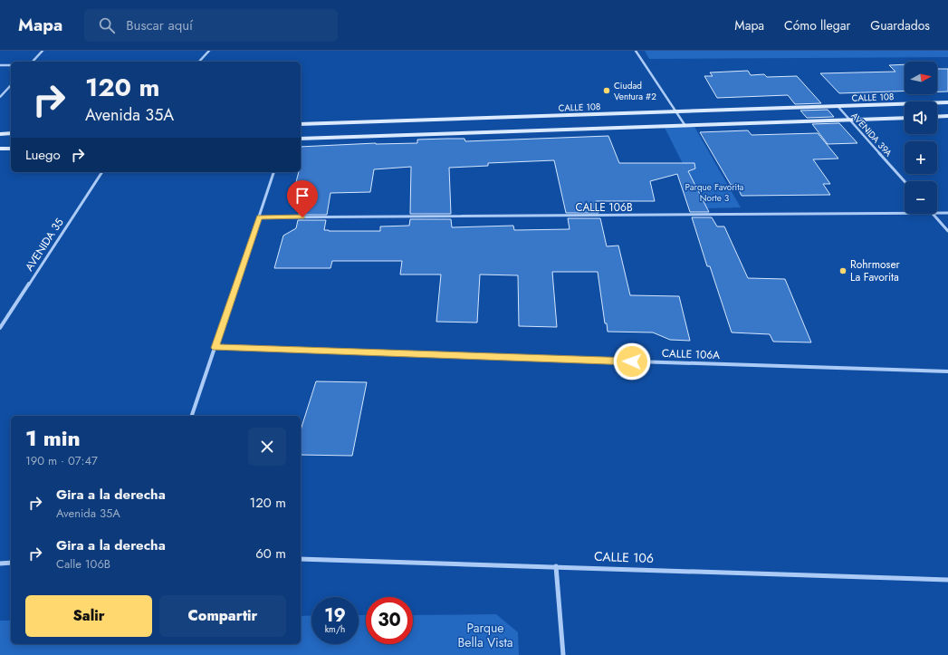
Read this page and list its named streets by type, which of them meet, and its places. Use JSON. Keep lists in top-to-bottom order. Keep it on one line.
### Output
{"streets":{"main road":["CALLE 108"],"street":["AVENIDA 39A","CALLE 106B","AVENIDA 35","CALLE 106A","CALLE 106"]},"crossings":[["CALLE 108","AVENIDA 39A"]],"parks":["Parque Favorita Norte 3","Parque Bella Vista"],"places":["Ciudad Ventura #2","Rohrmoser La Favorita"],"north":"right","page":{"header":"Mapa","search":"Buscar aquí","nav":["Mapa","Cómo llegar","Guardados"],"map_buttons":["+","−"],"turn":["120 m","Avenida 35A"],"then":"Luego","heading":["1 min","190 m · 07:47"],"list":[{"name":"Gira a la derecha","note":"Avenida 35A","value":"120 m"},{"name":"Gira a la derecha","note":"Calle 106B","value":"60 m"}],"buttons":["Salir","Compartir"],"speed":"19 km/h","limit":"30"}}
